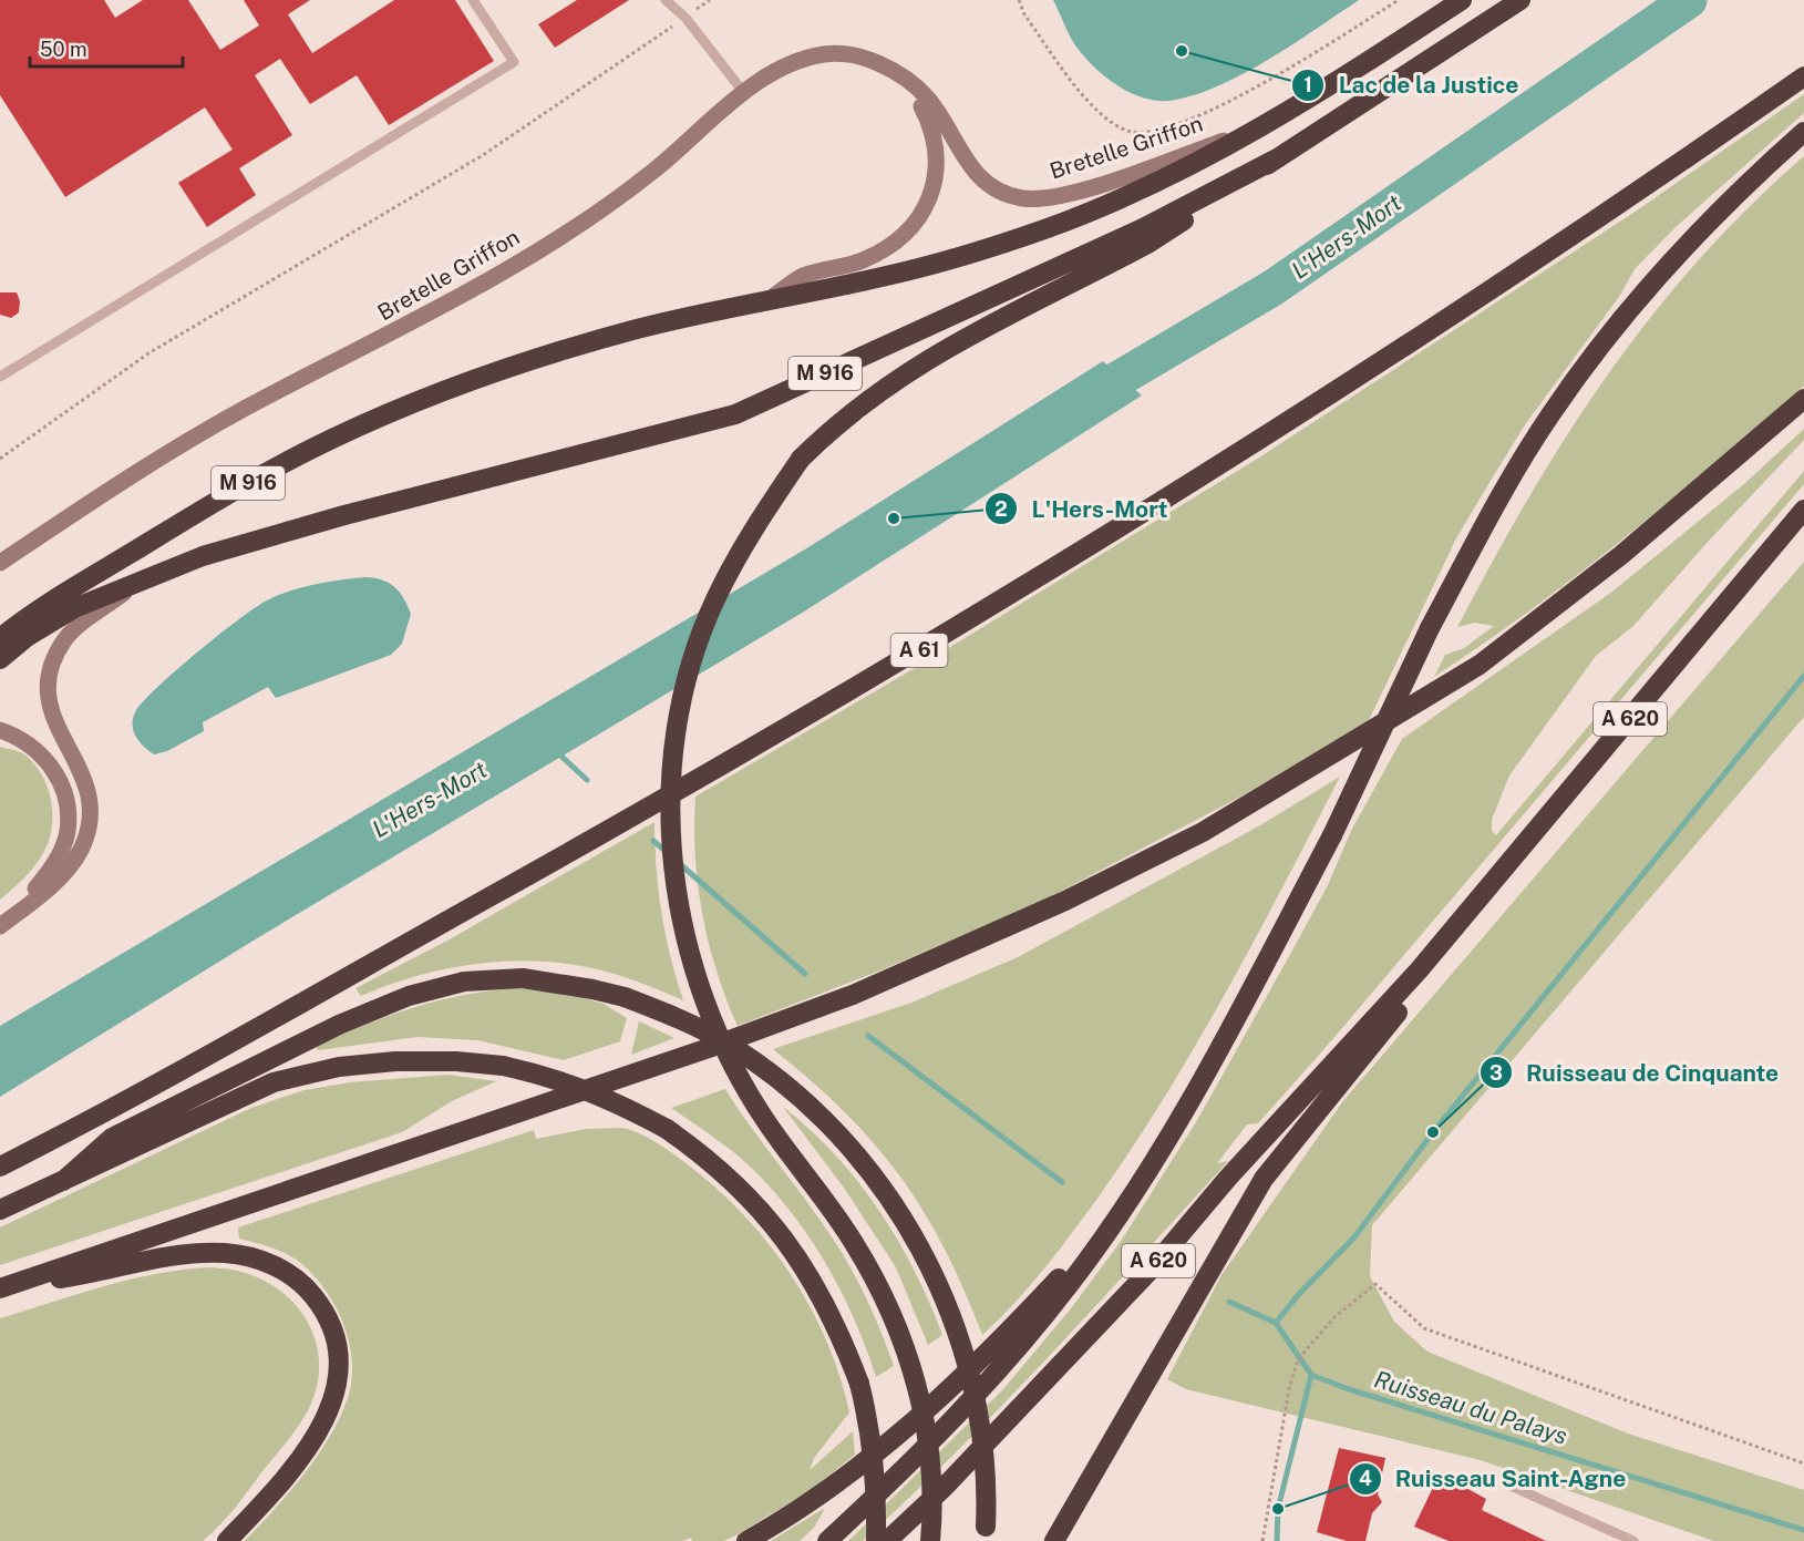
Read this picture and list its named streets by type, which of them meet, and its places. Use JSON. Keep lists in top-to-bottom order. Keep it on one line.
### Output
{"streets":{"highway":["M 916","A 61","A 620"],"main road":["Bretelle Griffon"]},"crossings":[["Bretelle Griffon","M 916"]],"water":["L'Hers-Mort","Ruisseau du Palays"],"places":["Lac de la Justice","L'Hers-Mort","Ruisseau de Cinquante","Ruisseau Saint-Agne"],"scale_bar":"50 m"}
